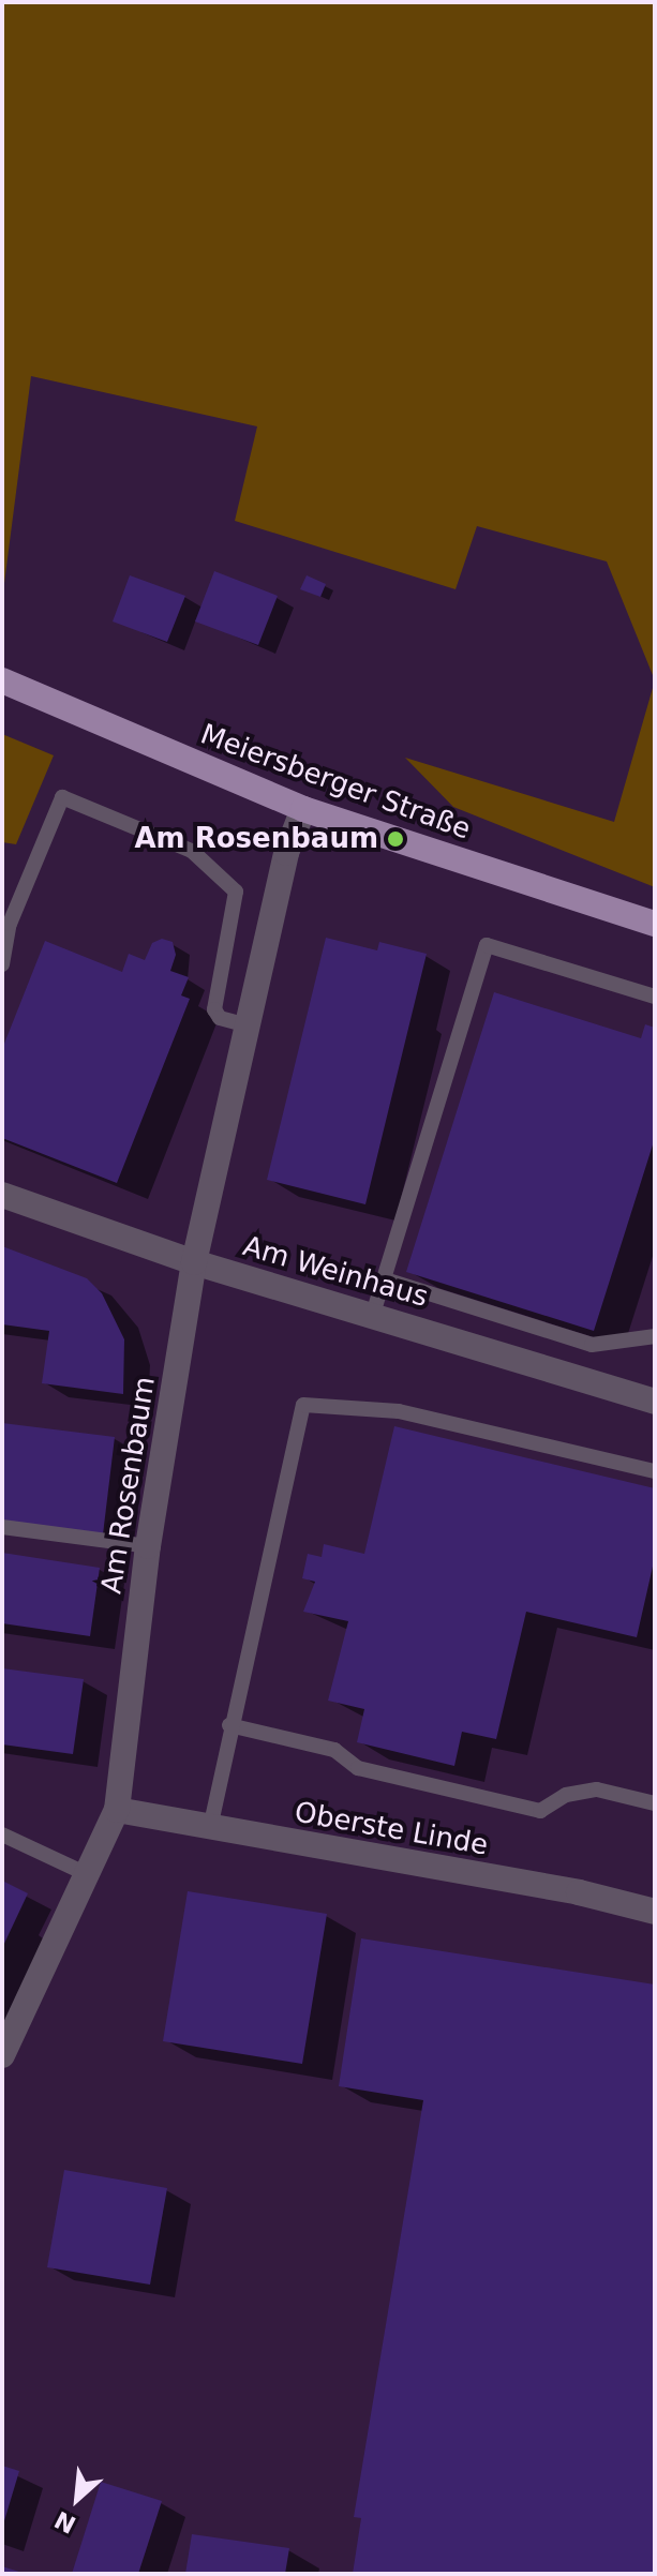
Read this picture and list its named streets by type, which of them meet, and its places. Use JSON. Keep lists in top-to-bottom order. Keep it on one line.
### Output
{"streets":{"main road":["Meiersberger Straße"],"street":["Am Weinhaus","Am Rosenbaum","Oberste Linde"]},"crossings":[["Meiersberger Straße","Am Rosenbaum"],["Am Weinhaus","Am Rosenbaum"],["Am Rosenbaum","Oberste Linde"]],"places":["Am Rosenbaum"],"north":"bottom left"}
